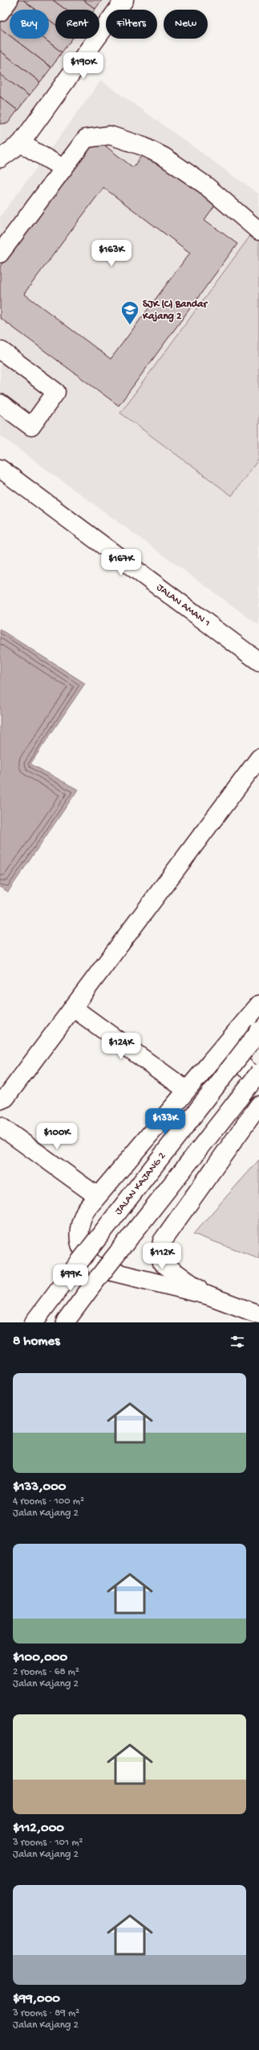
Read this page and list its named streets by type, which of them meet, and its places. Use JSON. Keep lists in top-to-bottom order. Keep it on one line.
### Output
{"streets":{"main road":["JALAN AMAN 1","JALAN KAJANG 2"]},"places":{"school or university":["SJK (C) Bandar Kajang 2"]},"page":{"chip":["Buy","Rent","Filters","New"],"price":["$190K","$163K","$167K","$124K","$133K","$100K","$112K","$99K"],"heading":"8 homes","list":[{"name":"$133,000","note":"4 rooms · 100 m² · Jalan Kajang 2"},{"name":"$100,000","note":"2 rooms · 68 m² · Jalan Kajang 2"},{"name":"$112,000","note":"3 rooms · 101 m² · Jalan Kajang 2"},{"name":"$99,000","note":"3 rooms · 89 m² · Jalan Kajang 2"}]}}
